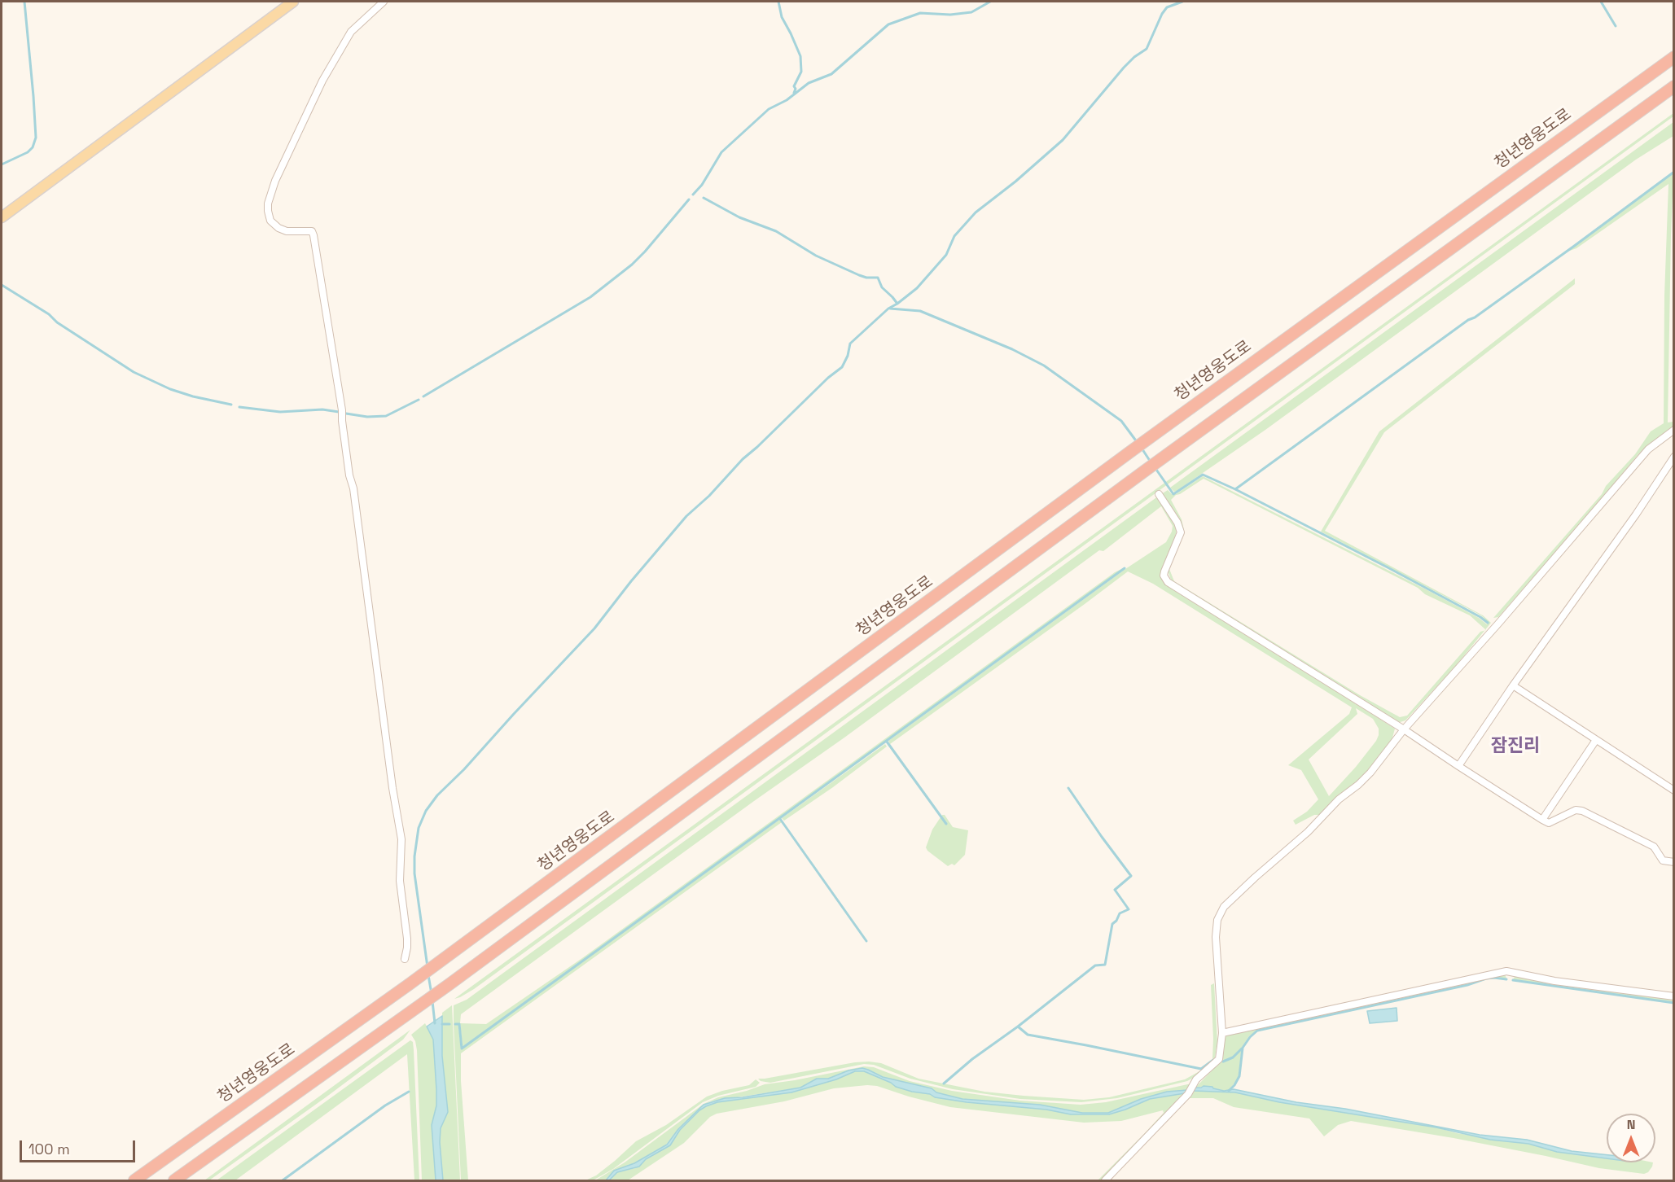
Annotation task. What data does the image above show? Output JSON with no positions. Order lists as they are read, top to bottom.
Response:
{
  "streets": {
    "highway": ["청년영웅도로"]
  },
  "districts": ["잠진리"],
  "scale_bar": "100 m",
  "north": "top"
}
